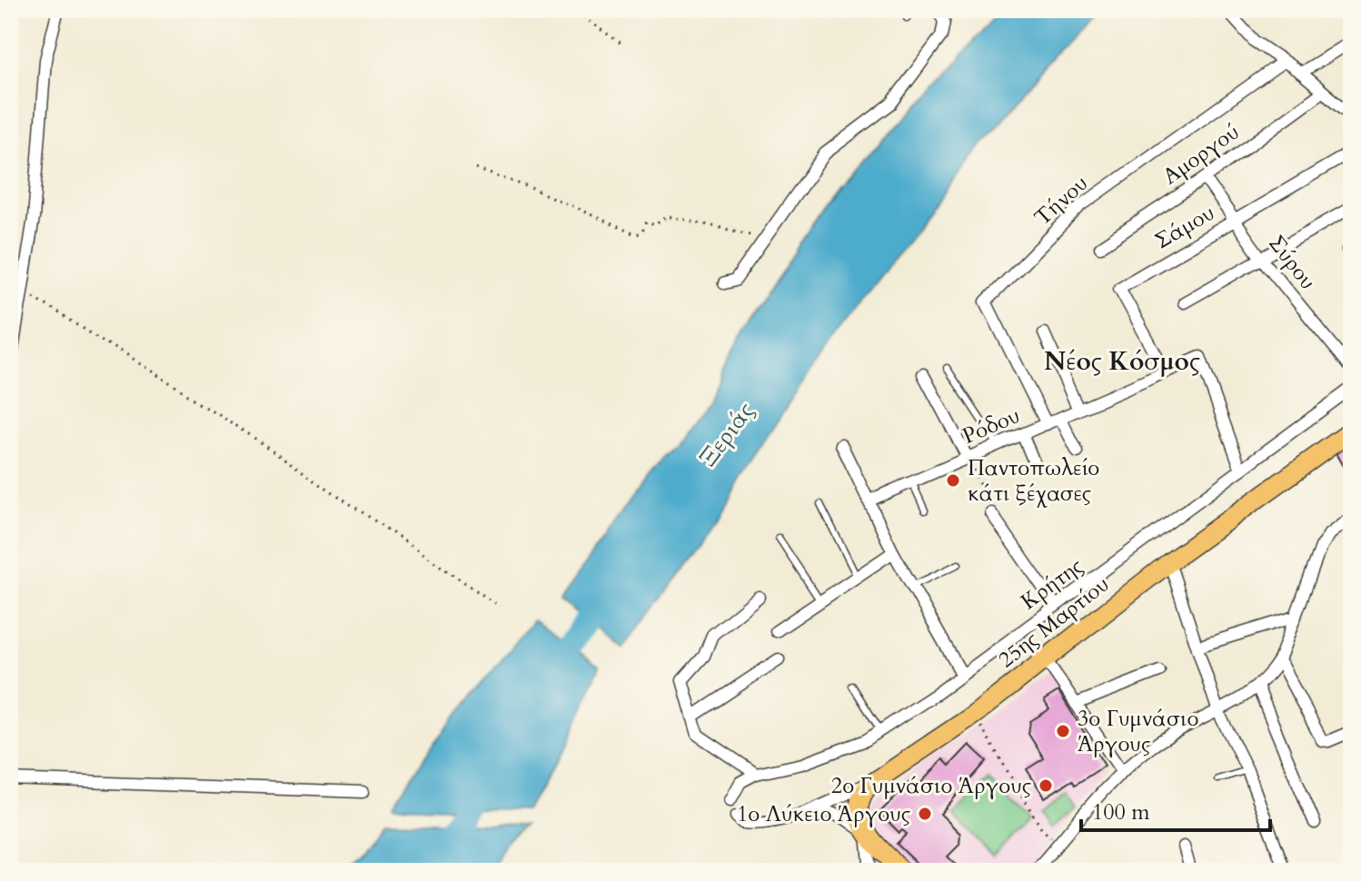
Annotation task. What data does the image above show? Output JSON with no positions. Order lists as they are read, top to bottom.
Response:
{
  "streets": {
    "main road": ["25ης Μαρτίου"],
    "street": [
      "Αμοργού",
      "Τήνου",
      "Σάμου",
      "Σύρου",
      "Ρόδου",
      "Κρήτης"
    ]
  },
  "crossings": [
    ["Αμοργού", "Σύρου"],
    ["Τήνου", "Ρόδου"],
    ["Σάμου", "Σύρου"],
    ["Σάμου", "Ρόδου"],
    ["Ρόδου", "Κρήτης"]
  ],
  "districts": ["Νέος Κόσμος"],
  "water": ["Ξεριάς"],
  "places": [
    "Παντοπωλείο κάτι ξέχασες",
    "3ο Γυμνάσιο Άργους",
    "2ο Γυμνάσιο Άργους",
    "1ο Λύκειο Άργους"
  ],
  "scale_bar": "100 m"
}
